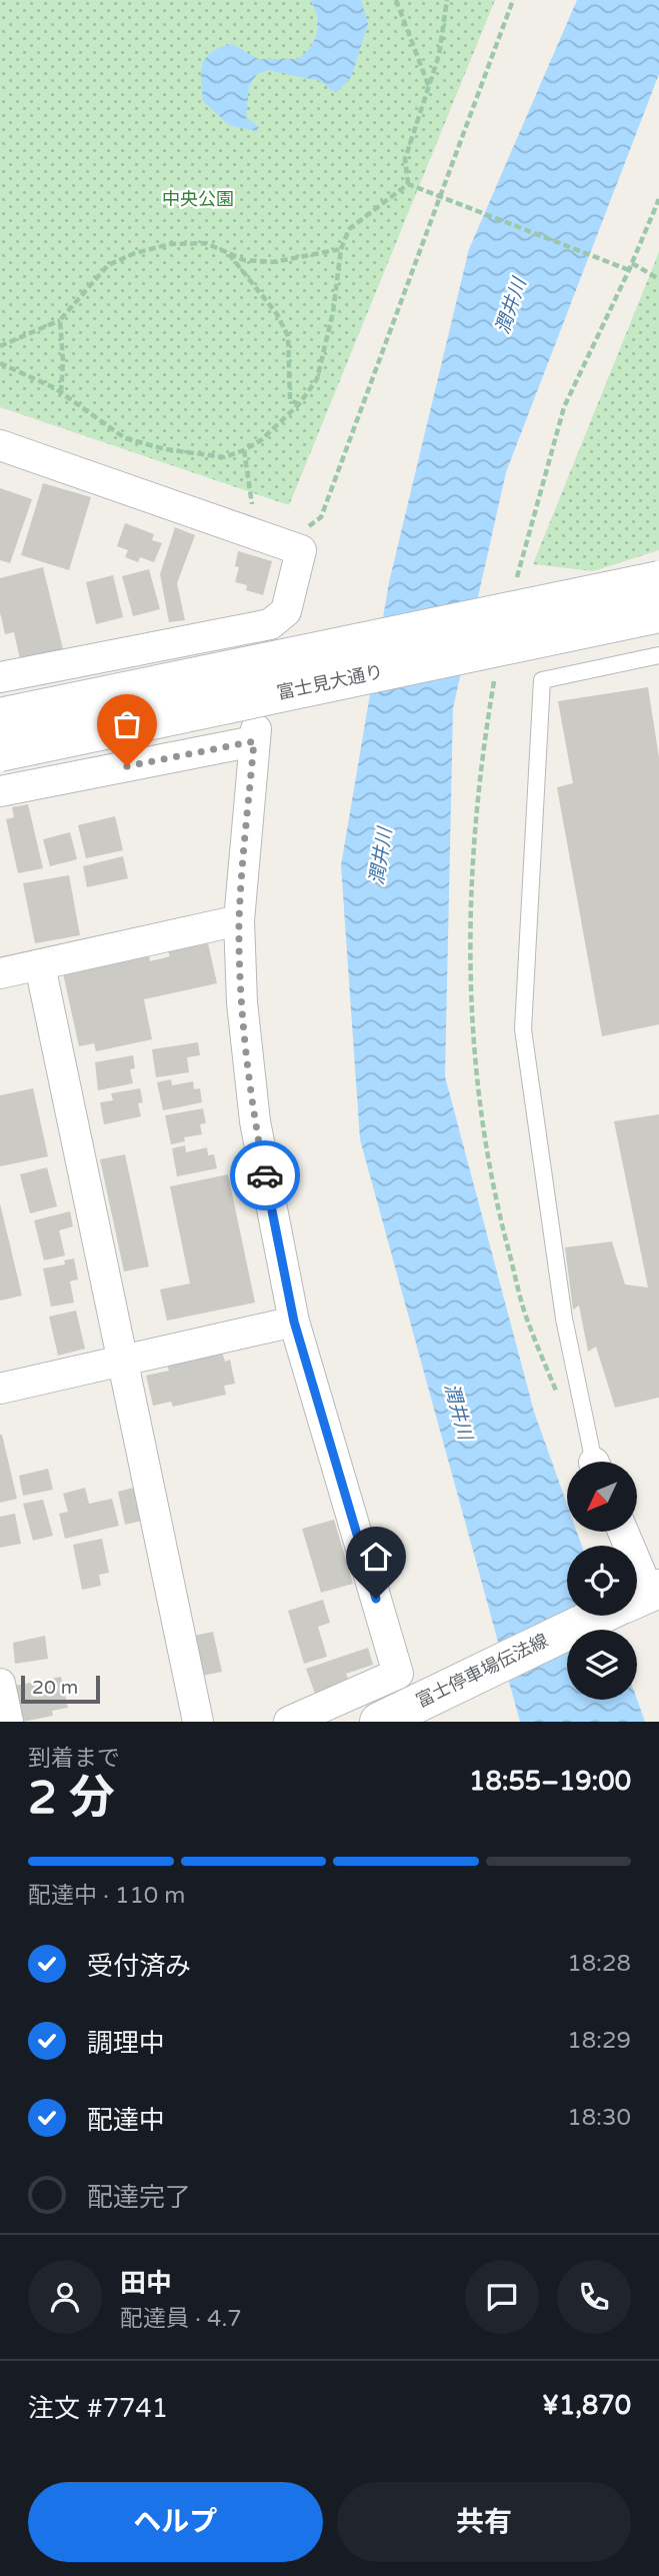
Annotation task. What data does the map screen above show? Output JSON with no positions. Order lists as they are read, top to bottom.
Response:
{
  "streets": {
    "street": ["富士見大通り", "富士停車場伝法線"]
  },
  "water": ["潤井川"],
  "parks": ["中央公園"],
  "scale_bar": "20 m",
  "north": "bottom left",
  "page": {
    "scale": "20 m",
    "heading": ["2 分", "到着まで", "18:55–19:00"],
    "panel": [
      "田中",
      "配達員 · 4.7",
      "注文 #7741",
      "¥1,870"
    ],
    "bar": "配達中 · 110 m",
    "list": [
      ["受付済み", "18:28"],
      ["調理中", "18:29"],
      ["配達中", "18:30"],
      "配達完了"
    ],
    "buttons": ["ヘルプ", "共有"]
  }
}
